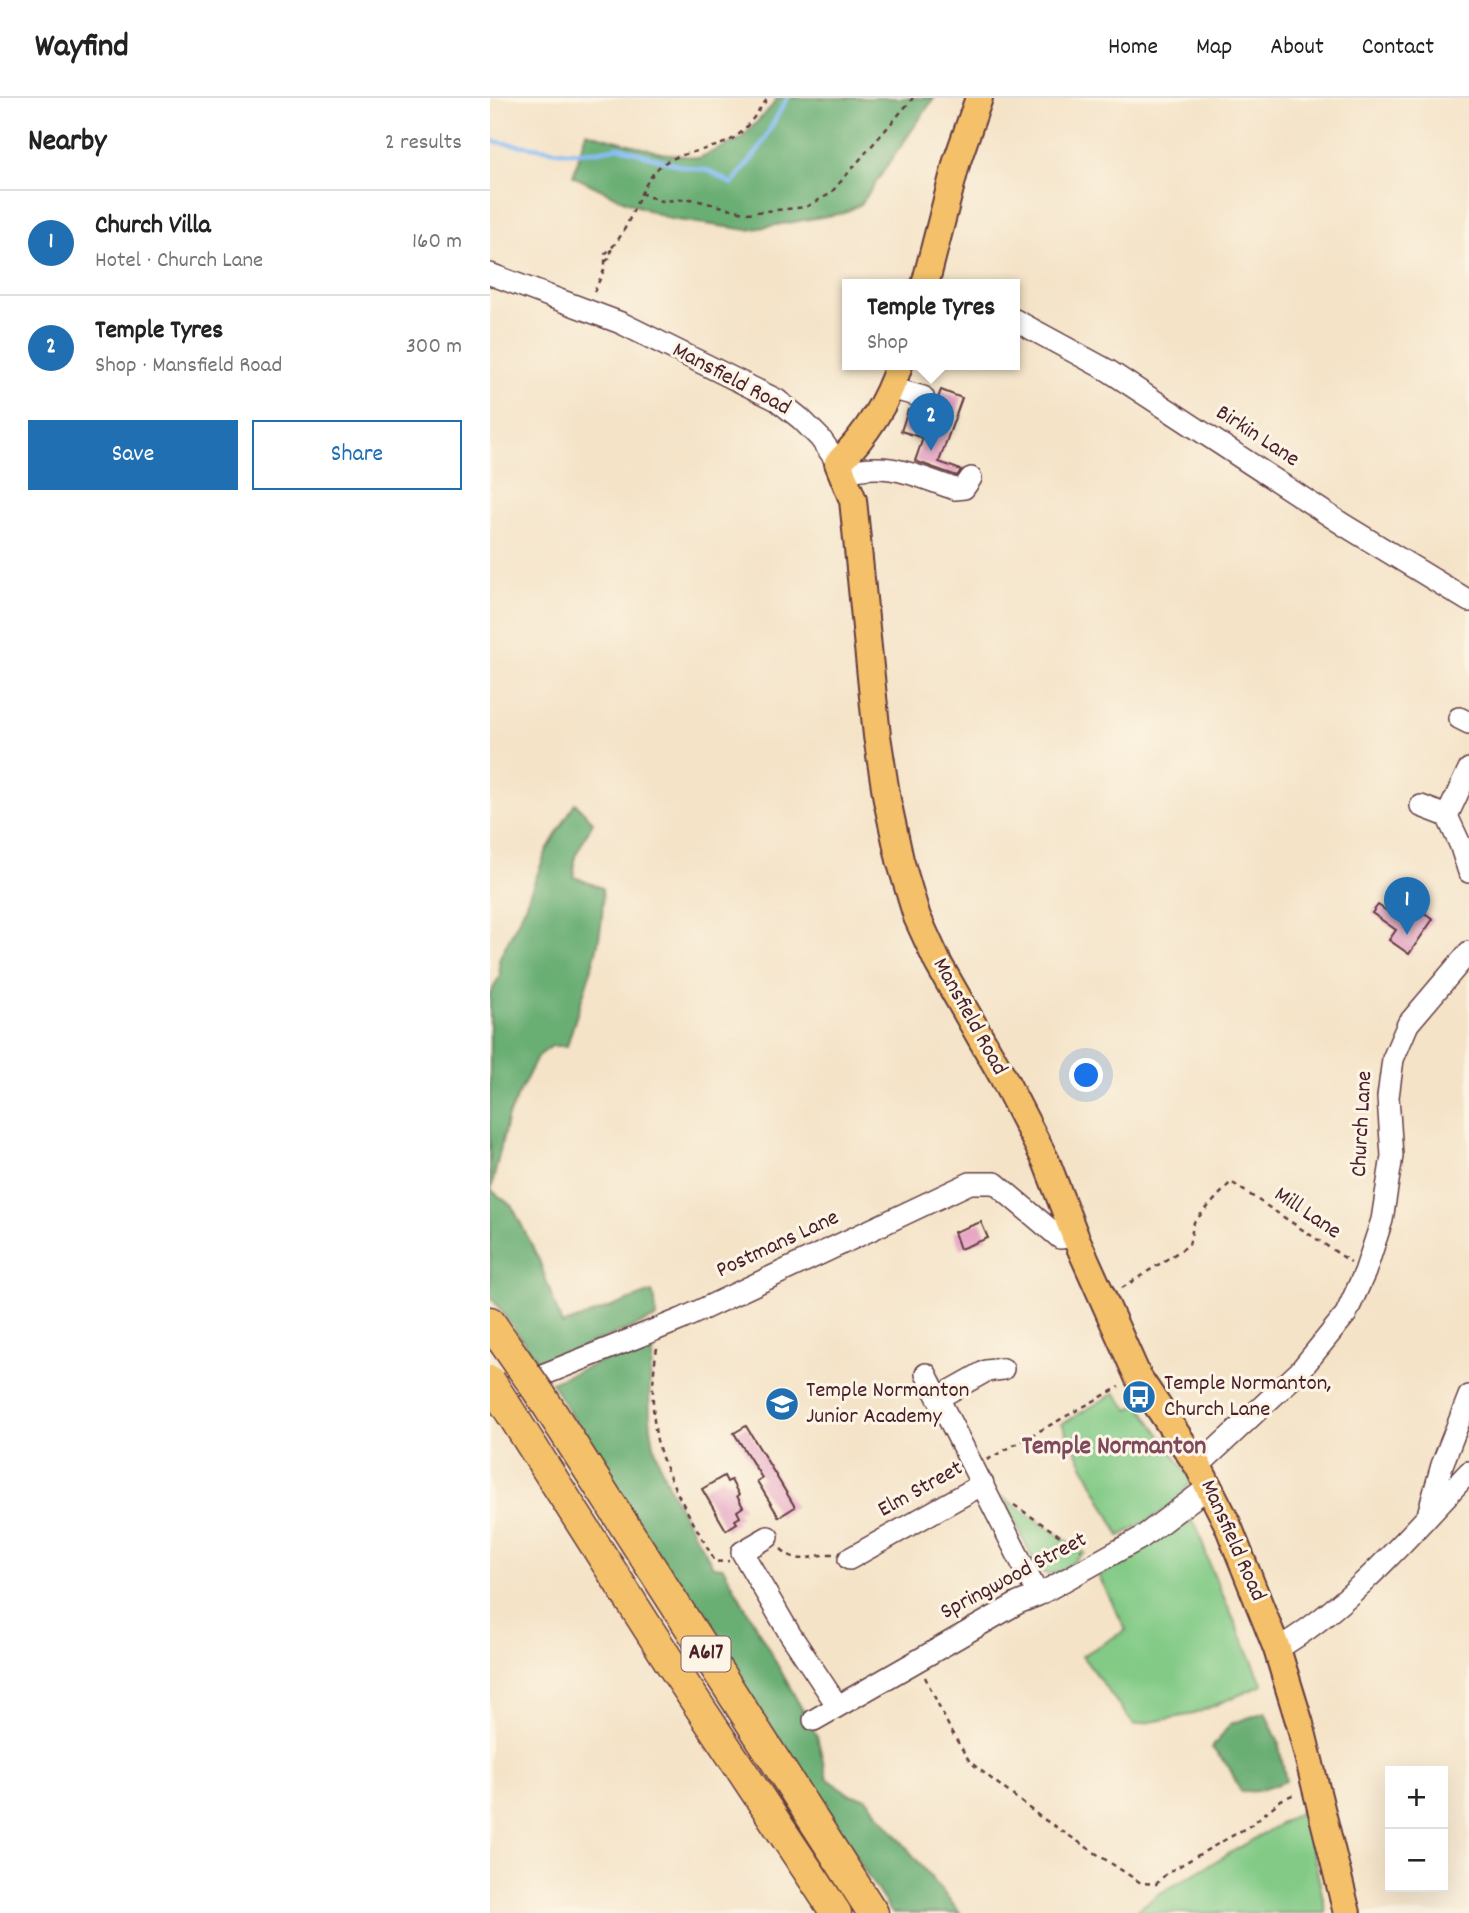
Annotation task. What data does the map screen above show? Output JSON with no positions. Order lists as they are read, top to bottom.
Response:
{
  "streets": {
    "highway": ["A617"],
    "main road": ["Mansfield Road"],
    "street": [
      "Birkin Lane",
      "Church Lane",
      "Postmans Lane",
      "Elm Street",
      "Springwood Street"
    ],
    "path": ["Mill Lane"]
  },
  "crossings": [
    ["Mansfield Road", "Church Lane"],
    ["Mansfield Road", "Mill Lane"],
    ["Mansfield Road", "Postmans Lane"],
    ["Mansfield Road", "Springwood Street"],
    ["Church Lane", "Mill Lane"],
    ["Church Lane", "Springwood Street"],
    ["Postmans Lane", "A617"],
    ["Elm Street", "Springwood Street"]
  ],
  "districts": ["Temple Normanton"],
  "places": {
    "bus stop": ["Temple Normanton, Church Lane"],
    "school or university": ["Temple Normanton Junior Academy"]
  },
  "page": {
    "header": "Wayfind",
    "nav": [
      "Home",
      "Map",
      "About",
      "Contact"
    ],
    "heading": ["Nearby", "2 results"],
    "list": [
      {
        "mark": "1",
        "name": "Church Villa",
        "note": "Hotel · Church Lane",
        "value": "160 m"
      },
      {
        "mark": "2",
        "name": "Temple Tyres",
        "note": "Shop · Mansfield Road",
        "value": "300 m"
      }
    ],
    "popup": ["Temple Tyres", "Shop"],
    "pins": ["2", "1"],
    "buttons": ["Save", "Share"],
    "map_buttons": ["+", "−"]
  }
}
